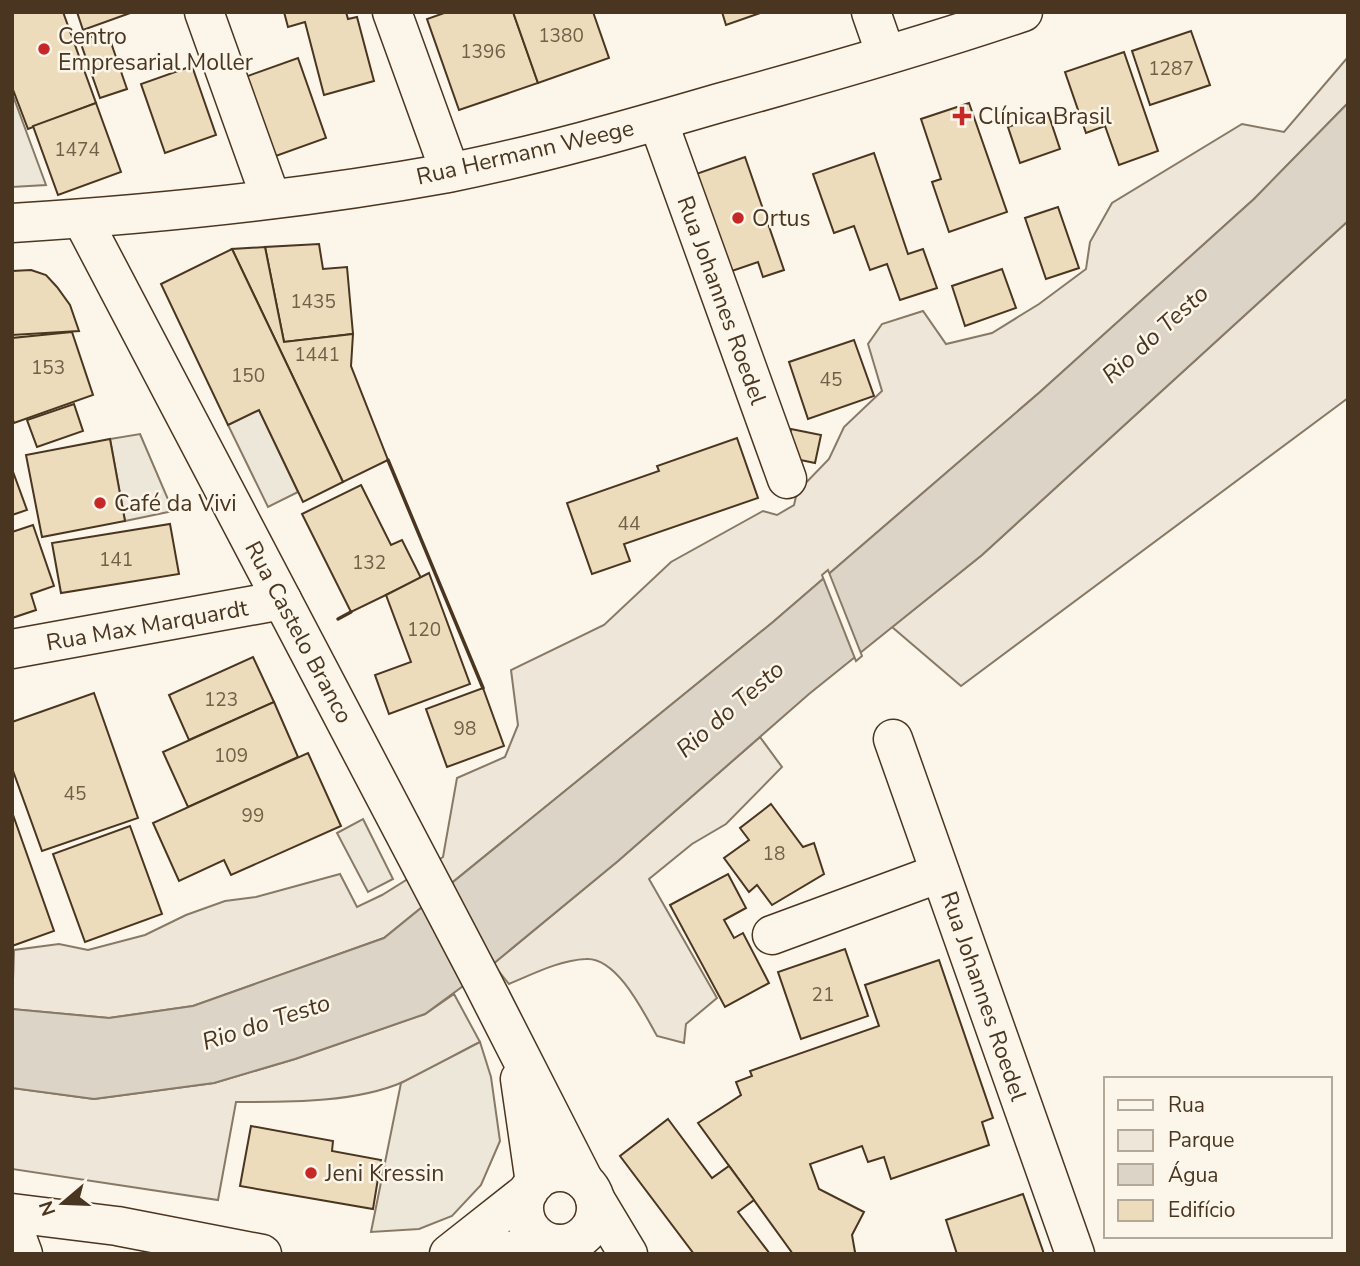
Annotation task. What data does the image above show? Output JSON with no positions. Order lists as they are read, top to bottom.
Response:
{
  "streets": {
    "main road": [
      "Rua Hermann Weege",
      "Rua Johannes Roedel",
      "Rua Max Marquardt",
      "Rua Castelo Branco"
    ]
  },
  "crossings": [
    ["Rua Hermann Weege", "Rua Johannes Roedel"],
    ["Rua Hermann Weege", "Rua Castelo Branco"],
    ["Rua Max Marquardt", "Rua Castelo Branco"]
  ],
  "water": ["Rio do Testo"],
  "places": {
    "other": [
      "Centro Empresarial Moller",
      "Ortus",
      "Café da Vivi",
      "Jeni Kressin"
    ],
    "health": ["Clínica Brasil"]
  },
  "house_numbers": [
    "1380",
    "1396",
    "1287",
    "1474",
    "1435",
    "1441",
    "153",
    "150",
    "45",
    "44",
    "141",
    "132",
    "120",
    "123",
    "98",
    "109",
    "45",
    "99",
    "18",
    "21"
  ],
  "legend": [
    "Rua",
    "Parque",
    "Água",
    "Edifício"
  ],
  "north": "left"
}
